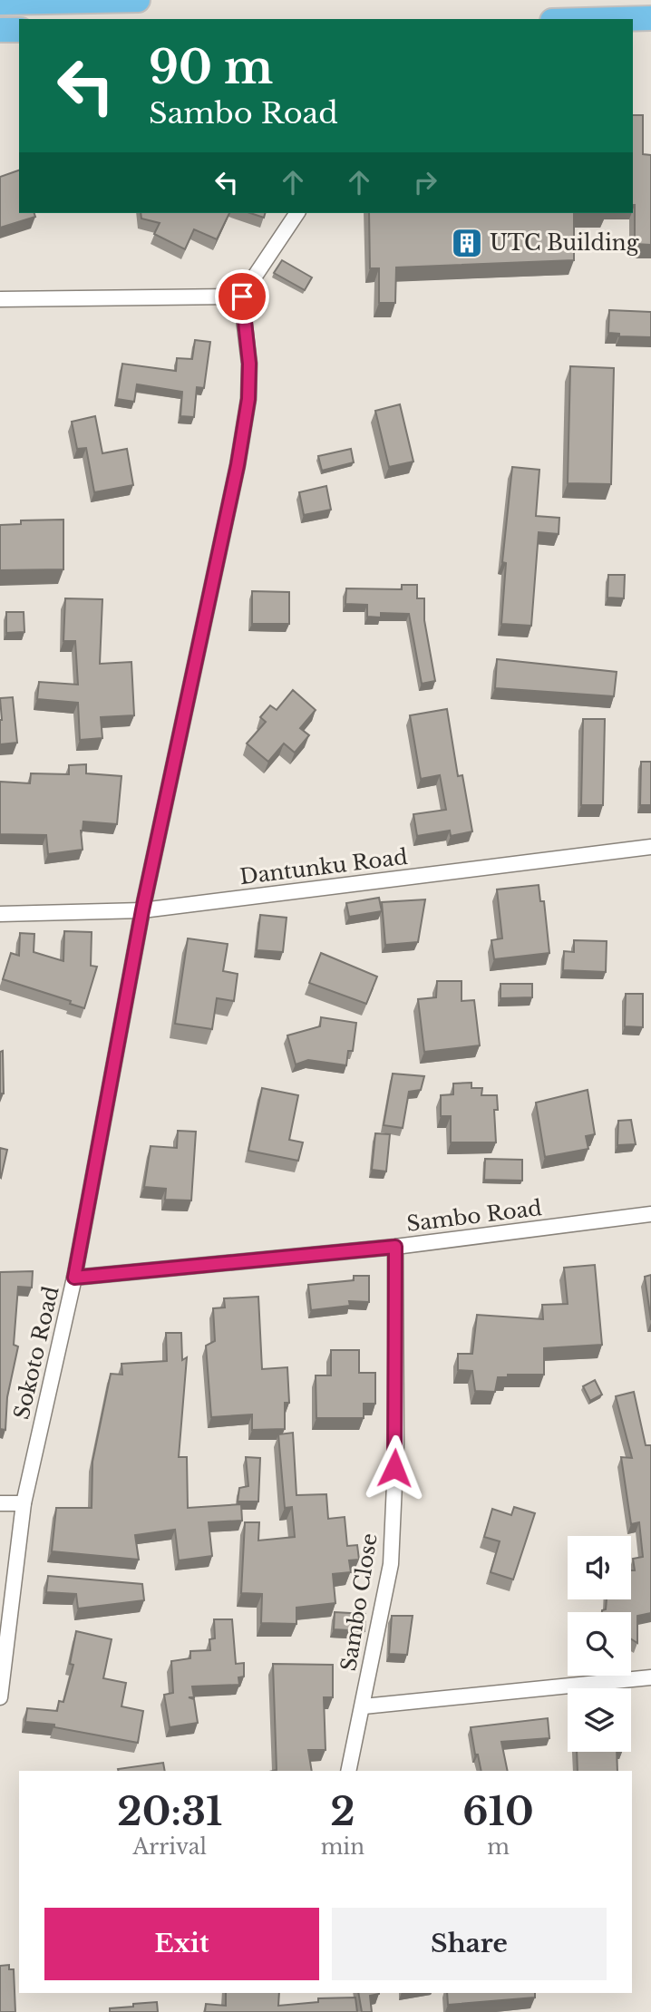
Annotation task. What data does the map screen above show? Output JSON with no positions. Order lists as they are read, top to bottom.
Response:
{
  "streets": {
    "street": [
      "Dantunku Road",
      "Sambo Road",
      "Sokoto Road",
      "Sambo Close"
    ]
  },
  "crossings": [
    ["Dantunku Road", "Sokoto Road"],
    ["Sambo Road", "Sokoto Road"],
    ["Sambo Road", "Sambo Close"]
  ],
  "places": {
    "building": ["UTC Building"]
  },
  "page": {
    "turn": ["90 m", "Sambo Road"],
    "eta": [
      "20:31",
      "Arrival",
      "2",
      "min",
      "610",
      "m"
    ],
    "buttons": ["Exit", "Share"]
  }
}
